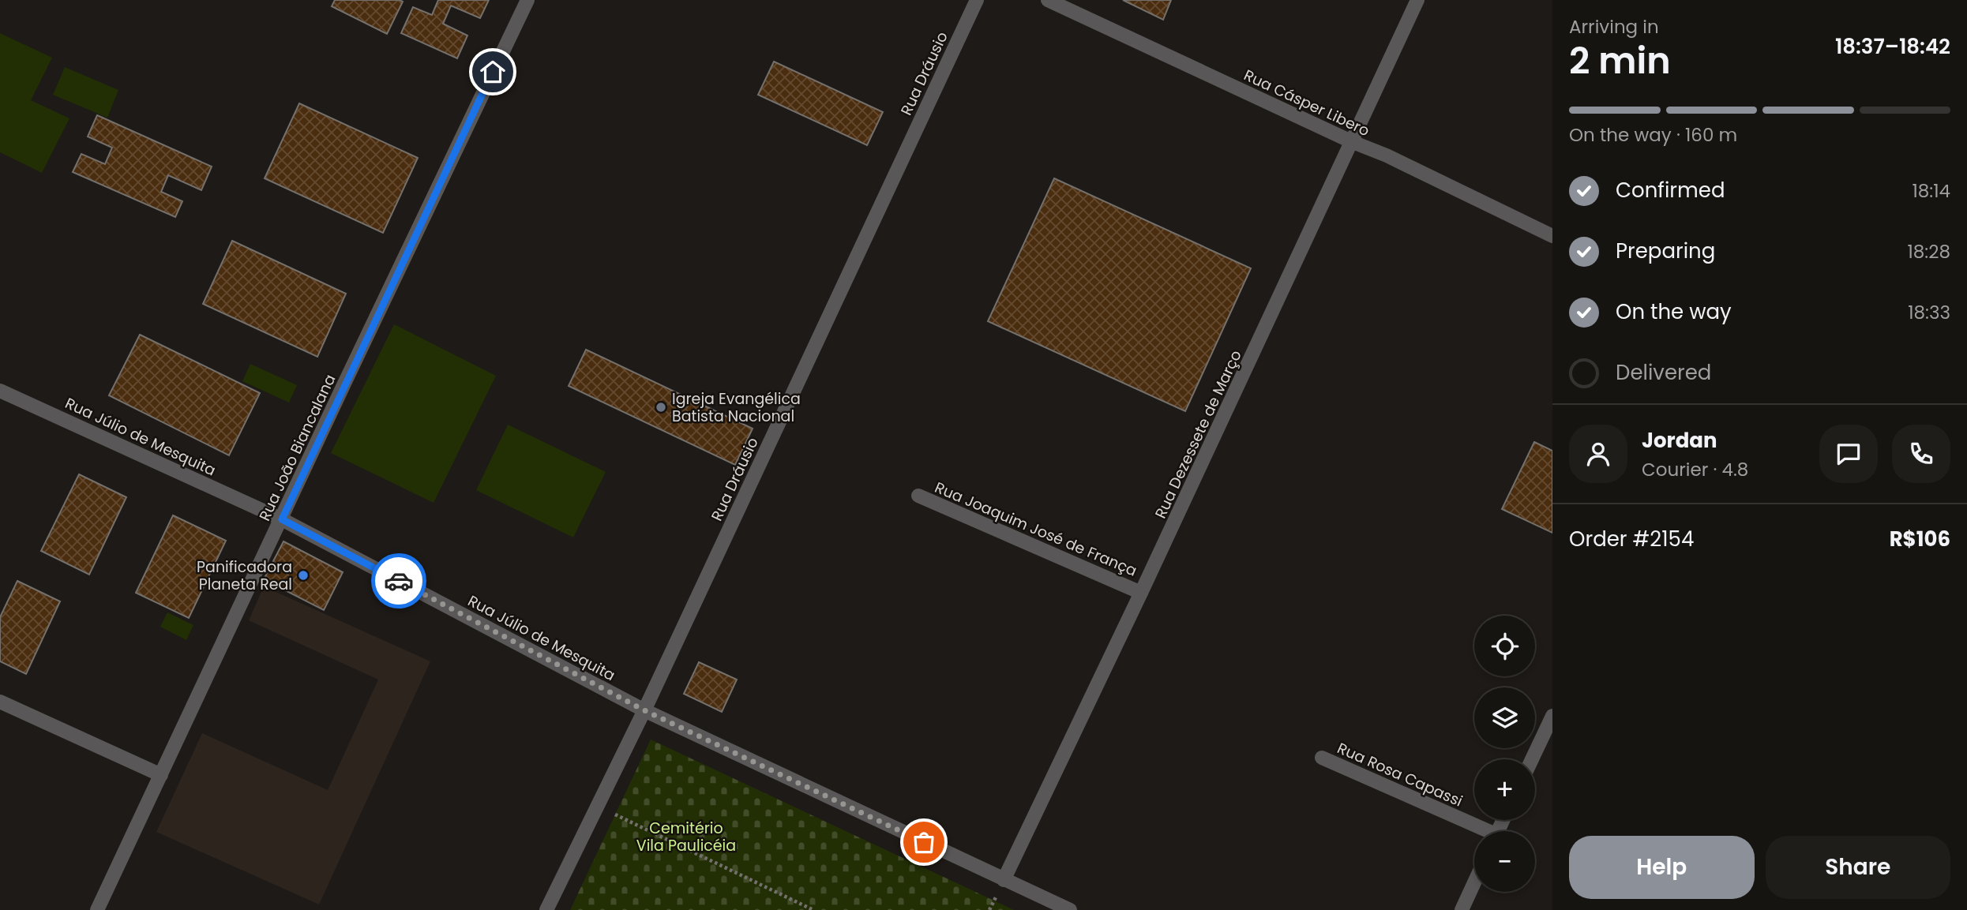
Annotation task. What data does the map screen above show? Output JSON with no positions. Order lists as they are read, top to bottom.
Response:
{
  "streets": {
    "street": [
      "Rua Dráusio",
      "Rua Cásper Libero",
      "Rua Dezessete de Março",
      "Rua Júlio de Mesquita",
      "Rua João Biancalana",
      "Rua Joaquim José de França",
      "Rua Rosa Capassi"
    ]
  },
  "crossings": [
    ["Rua Dráusio", "Rua Júlio de Mesquita"],
    ["Rua Cásper Libero", "Rua Dezessete de Março"],
    ["Rua Dezessete de Março", "Rua Júlio de Mesquita"],
    ["Rua Dezessete de Março", "Rua Joaquim José de França"],
    ["Rua Júlio de Mesquita", "Rua João Biancalana"]
  ],
  "parks": ["Cemitério Vila Paulicéia"],
  "places": ["Igreja Evangélica Batista Nacional", "Panificadora Planeta Real"],
  "page": {
    "heading": ["2 min", "Arriving in", "18:37–18:42"],
    "panel": [
      "Jordan",
      "Courier · 4.8",
      "Order #2154",
      "R$106"
    ],
    "bar": "On the way · 160 m",
    "list": [
      ["Confirmed", "18:14"],
      ["Preparing", "18:28"],
      ["On the way", "18:33"],
      "Delivered"
    ],
    "map_buttons": ["+", "−"],
    "buttons": ["Help", "Share"]
  }
}
